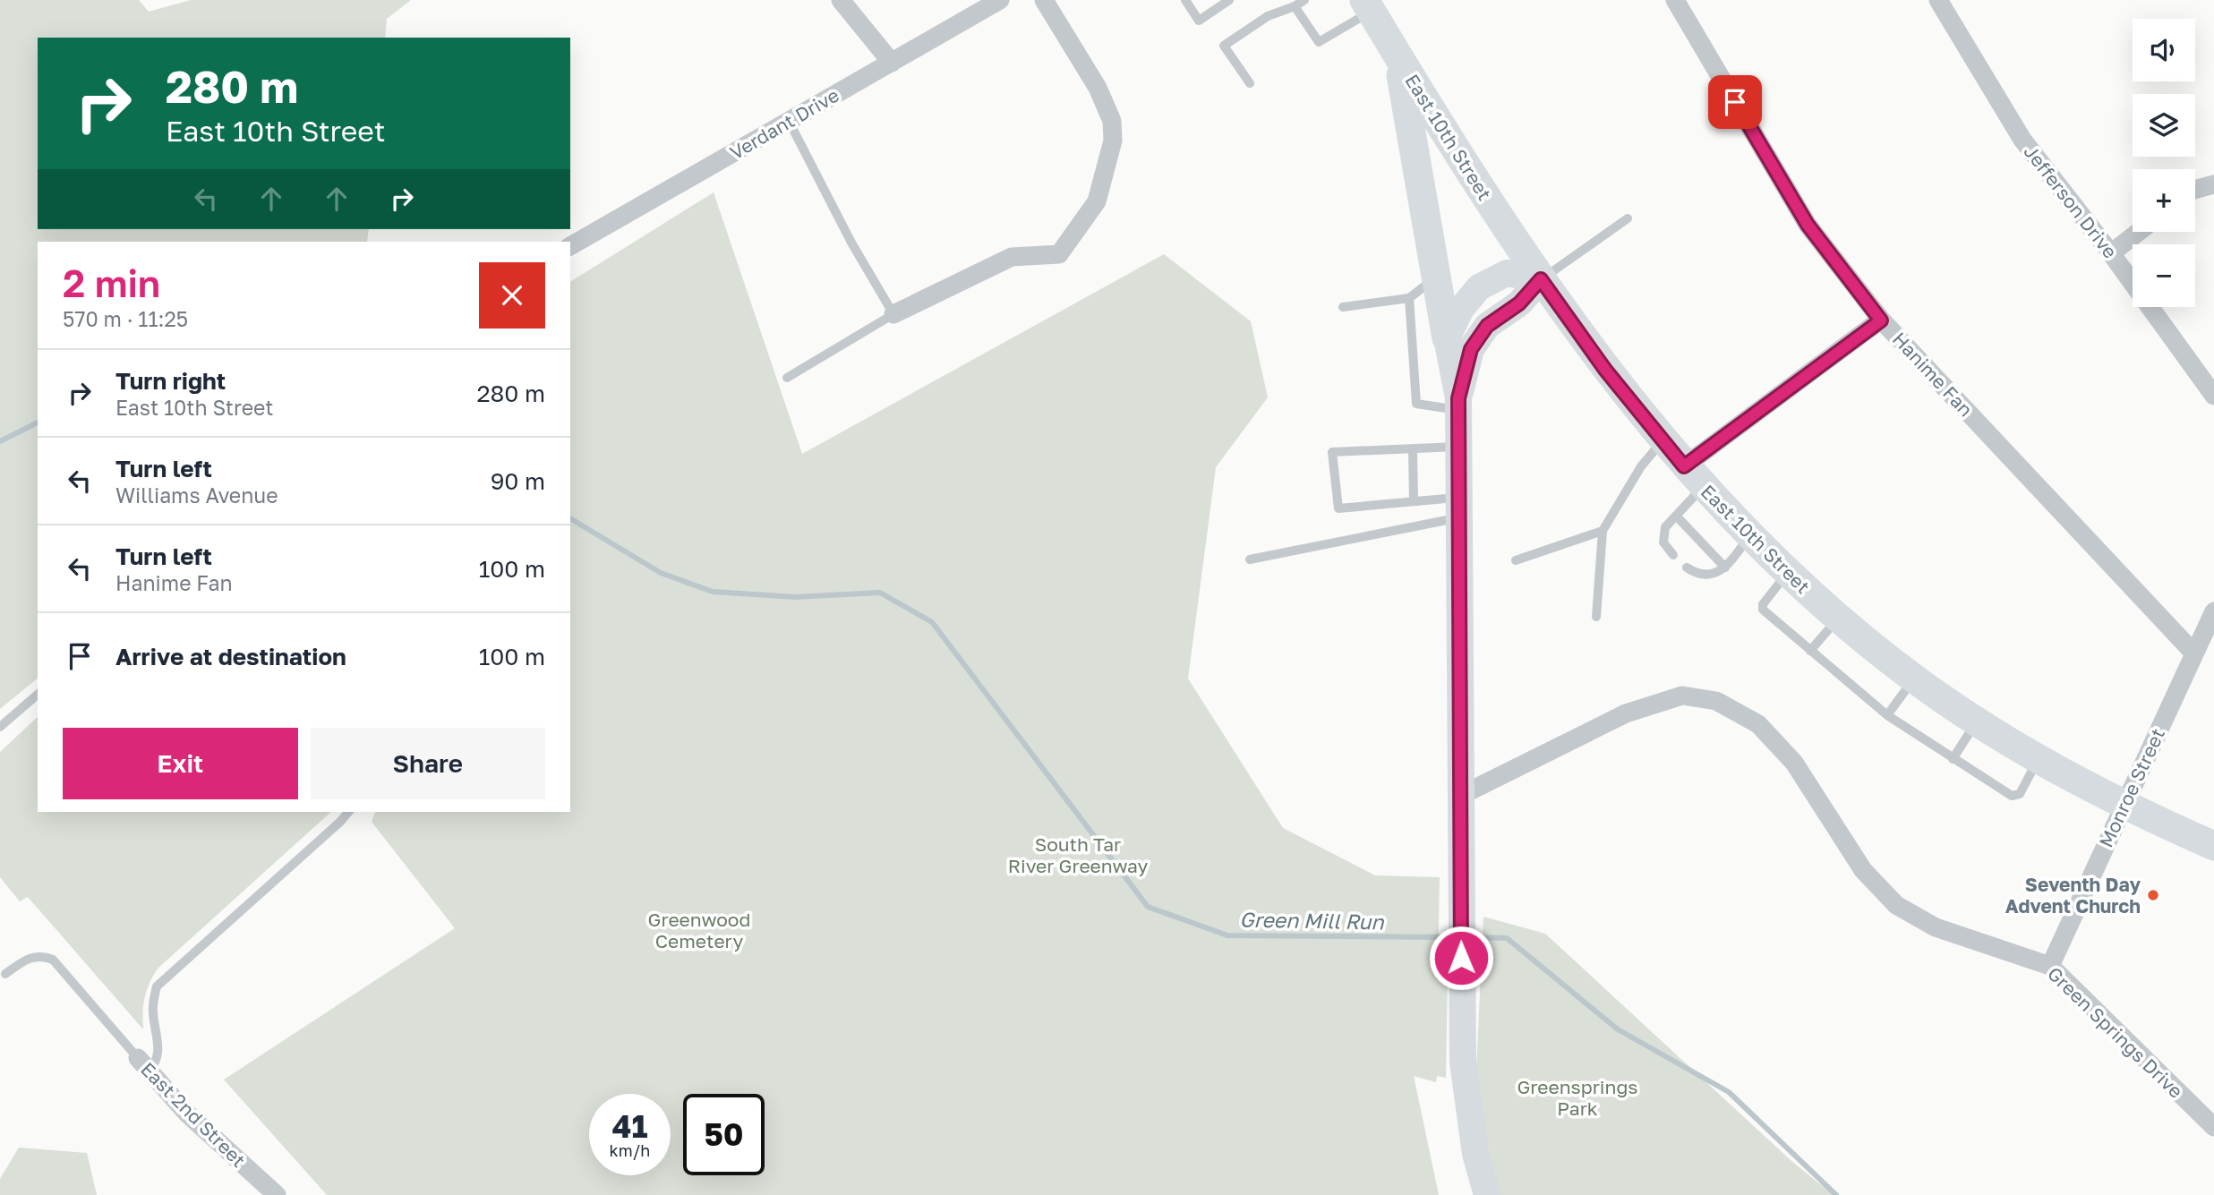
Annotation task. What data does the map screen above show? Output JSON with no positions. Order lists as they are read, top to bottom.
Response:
{
  "streets": {
    "main road": ["East 10th Street"],
    "street": [
      "Verdant Drive",
      "Jefferson Drive",
      "Hanime Fan",
      "Monroe Street",
      "Green Springs Drive",
      "East 2nd Street"
    ]
  },
  "crossings": [
    ["East 10th Street", "Monroe Street"],
    ["Hanime Fan", "Monroe Street"],
    ["Monroe Street", "Green Springs Drive"]
  ],
  "water": ["Green Mill Run"],
  "parks": ["South Tar River Greenway", "Greenwood Cemetery", "Greensprings Park"],
  "places": ["Seventh Day Advent Church"],
  "page": {
    "map_buttons": ["+", "−"],
    "turn": ["280 m", "East 10th Street"],
    "heading": ["2 min", "570 m · 11:25"],
    "list": [
      {
        "name": "Turn right",
        "note": "East 10th Street",
        "value": "280 m"
      },
      {
        "name": "Turn left",
        "note": "Williams Avenue",
        "value": "90 m"
      },
      {
        "name": "Turn left",
        "note": "Hanime Fan",
        "value": "100 m"
      },
      {
        "name": "Arrive at destination",
        "value": "100 m"
      }
    ],
    "buttons": ["Exit", "Share"],
    "speed": "41 km/h",
    "limit": "50"
  }
}
